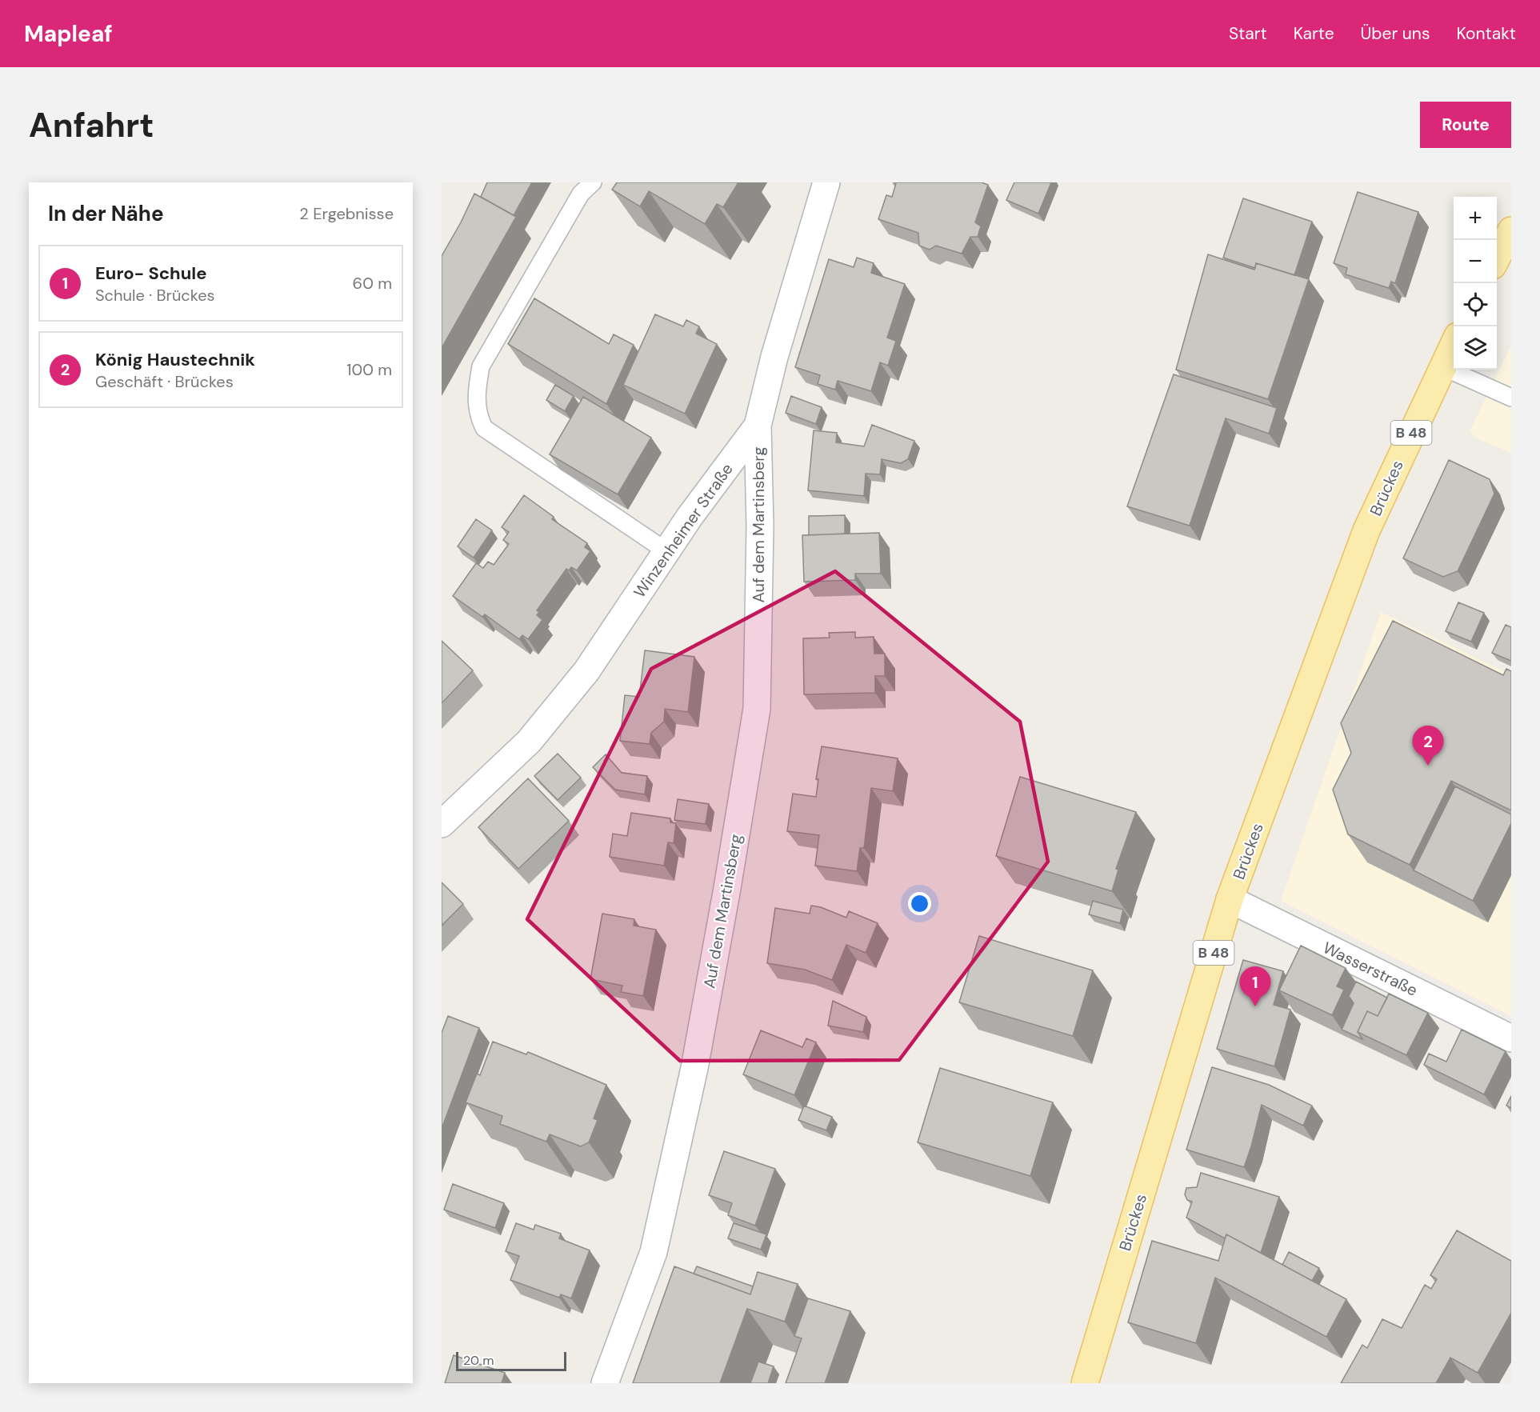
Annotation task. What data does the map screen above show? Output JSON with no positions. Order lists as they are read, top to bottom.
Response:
{
  "streets": {
    "main road": ["B 48", "Brückes"],
    "street": ["Auf dem Martinsberg", "Winzenheimer Straße", "Wasserstraße"]
  },
  "crossings": [
    ["Brückes", "Wasserstraße"],
    ["Auf dem Martinsberg", "Winzenheimer Straße"]
  ],
  "scale_bar": "20 m",
  "page": {
    "header": "Mapleaf",
    "nav": [
      "Start",
      "Karte",
      "Über uns",
      "Kontakt"
    ],
    "buttons": "Route",
    "title": "Anfahrt",
    "heading": ["In der Nähe", "2 Ergebnisse"],
    "map_buttons": ["+", "−"],
    "list": [
      {
        "mark": "1",
        "name": "Euro- Schule",
        "note": "Schule · Brückes",
        "value": "60 m"
      },
      {
        "mark": "2",
        "name": "König Haustechnik",
        "note": "Geschäft · Brückes",
        "value": "100 m"
      }
    ],
    "pins": ["2", "1"],
    "scale": "20 m"
  }
}
